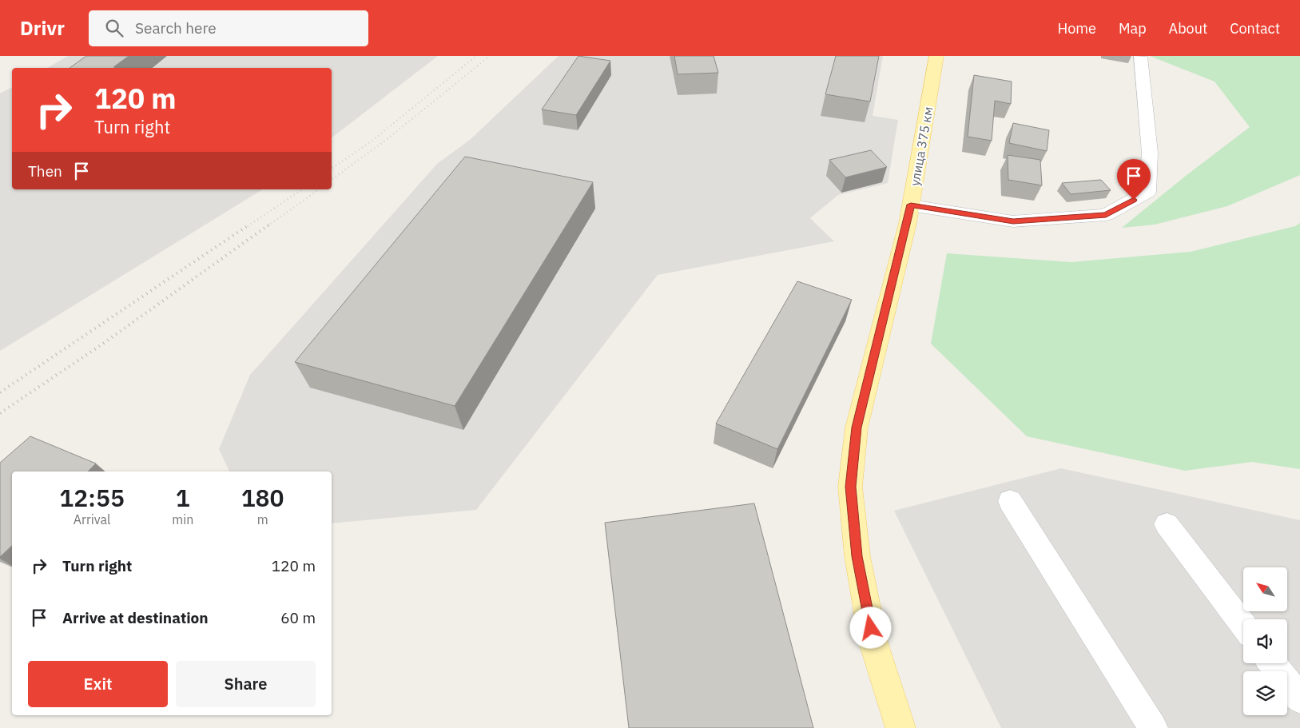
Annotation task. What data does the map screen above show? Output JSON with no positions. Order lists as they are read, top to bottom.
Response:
{
  "streets": {
    "main road": ["улица 375 км"]
  },
  "north": "top left",
  "page": {
    "header": "Drivr",
    "search": "Search here",
    "nav": [
      "Home",
      "Map",
      "About",
      "Contact"
    ],
    "turn": ["120 m", "Turn right"],
    "then": "Then",
    "eta": [
      "12:55",
      "Arrival",
      "1",
      "min",
      "180",
      "m"
    ],
    "list": [
      {
        "name": "Turn right",
        "value": "120 m"
      },
      {
        "name": "Arrive at destination",
        "value": "60 m"
      }
    ],
    "buttons": ["Exit", "Share"]
  }
}
